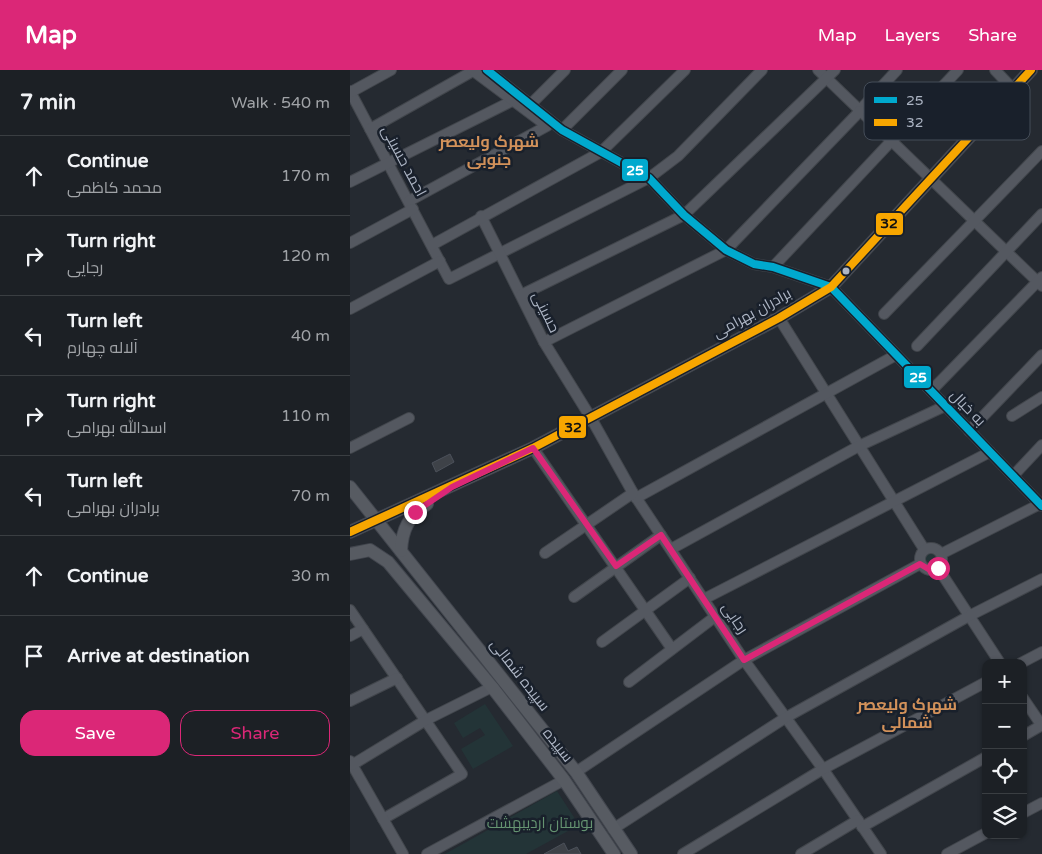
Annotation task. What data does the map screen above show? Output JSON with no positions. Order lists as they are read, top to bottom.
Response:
{
  "streets": {
    "main road": ["برادران بهرامی", "سپیده شمالی", "سپیده"],
    "street": [
      "احمد حسینی",
      "حسینی",
      "به خیال",
      "رجایی"
    ]
  },
  "crossings": [
    ["احمد حسینی", "حسینی"],
    ["حسینی", "برادران بهرامی"],
    ["حسینی", "رجایی"],
    ["برادران بهرامی", "به خیال"],
    ["برادران بهرامی", "رجایی"]
  ],
  "districts": ["شهرک ولیعصر جنوبی", "شهرک ولیعصر شمالی"],
  "parks": ["بوستان اردیبهشت"],
  "lines": ["transit line 25", "transit line 32"],
  "legend": ["25", "32"],
  "page": {
    "header": "Map",
    "nav": ["Map", "Layers", "Share"],
    "heading": ["7 min", "Walk · 540 m"],
    "list": [
      ["Continue", "محمد کاظمی", "170 m"],
      ["Turn right", "رجایی", "120 m"],
      ["Turn left", "آلاله چهارم", "40 m"],
      ["Turn right", "اسدالله بهرامی", "110 m"],
      ["Turn left", "برادران بهرامی", "70 m"],
      ["Continue", "30 m"],
      "Arrive at destination"
    ],
    "map_buttons": ["+", "−"],
    "buttons": ["Save", "Share"]
  }
}
